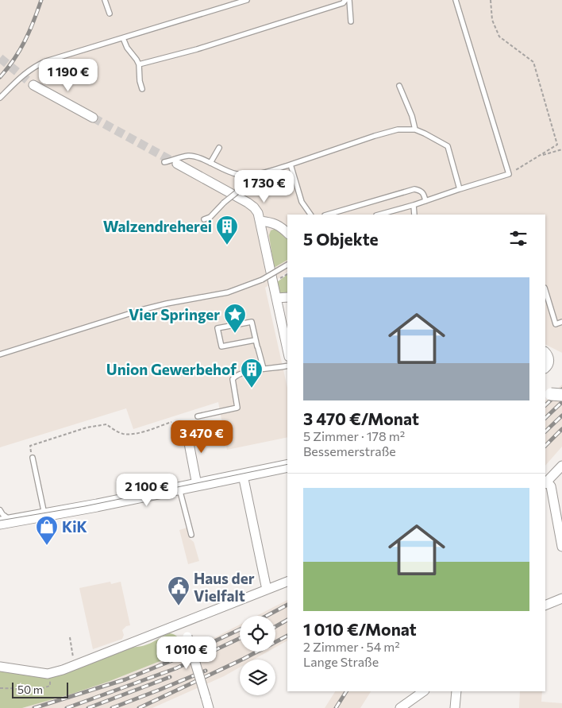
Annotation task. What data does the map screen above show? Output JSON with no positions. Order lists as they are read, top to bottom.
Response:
{
  "places": {
    "building": ["Walzendreherei", "Union Gewerbehof"],
    "place": ["Vier Springer"],
    "shop": ["KiK"],
    "public building": ["Haus der Vielfalt"]
  },
  "scale_bar": "50 m",
  "page": {
    "price": [
      "1 190 €",
      "1 730 €",
      "3 470 €",
      "2 100 €",
      "1 010 €"
    ],
    "heading": "5 Objekte",
    "list": [
      {
        "name": "3 470 €/Monat",
        "note": "5 Zimmer · 178 m² · Bessemerstraße"
      },
      {
        "name": "1 010 €/Monat",
        "note": "2 Zimmer · 54 m² · Lange Straße"
      }
    ],
    "scale": "50 m"
  }
}
